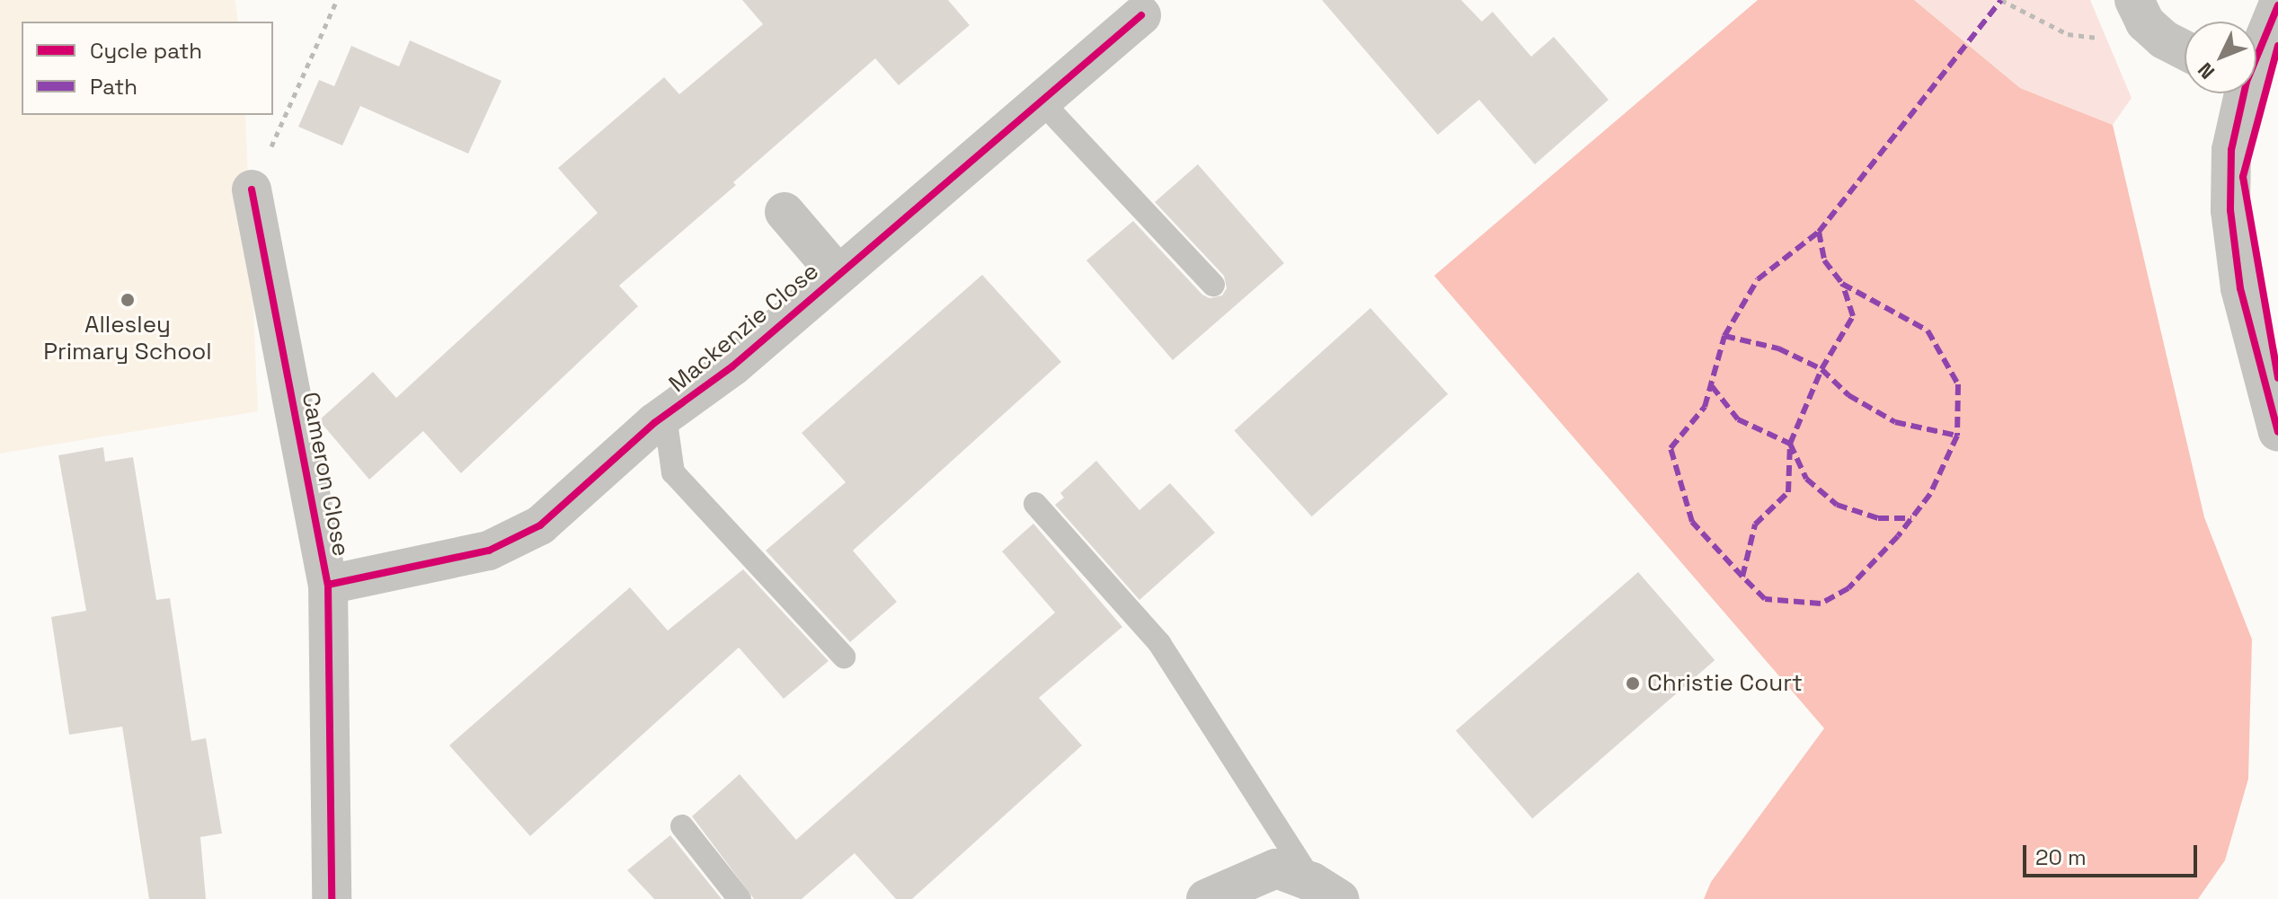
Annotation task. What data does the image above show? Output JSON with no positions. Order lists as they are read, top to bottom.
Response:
{
  "streets": {
    "street": ["Mackenzie Close", "Cameron Close"]
  },
  "crossings": [
    ["Mackenzie Close", "Cameron Close"]
  ],
  "places": ["Allesley Primary School", "Christie Court"],
  "legend": ["Cycle path", "Path"],
  "scale_bar": "20 m",
  "north": "bottom left"
}
